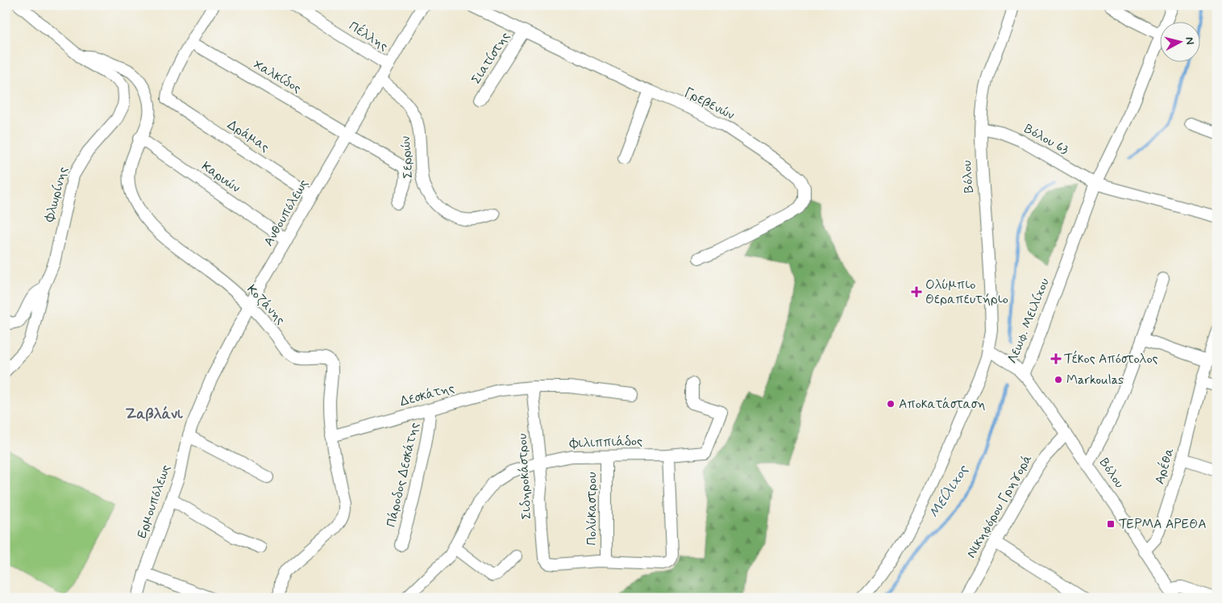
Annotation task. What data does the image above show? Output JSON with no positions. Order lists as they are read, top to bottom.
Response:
{
  "streets": {
    "street": [
      "Πέλλης",
      "Σιατίστης",
      "Χαλκίδος",
      "Γρεβενών",
      "Δράμας",
      "Βόλου 63",
      "Σερρών",
      "Βόλου",
      "Καρυών",
      "Φλωρίνης",
      "Ανθουπόλεως",
      "Κοζάνης",
      "Λεωφ. Μειλίχου",
      "Δεσκάτης",
      "Φιλιππιάδος",
      "Αρέθα",
      "Πάροδος Δεσκάτης",
      "Σιδηροκάστρου",
      "Ερμουπόλεως",
      "Νικηφόρου Γρηγορά",
      "Πολύκαστρου"
    ]
  },
  "crossings": [
    ["Πέλλης", "Ανθουπόλεως"],
    ["Σιατίστης", "Γρεβενών"],
    ["Χαλκίδος", "Δράμας"],
    ["Χαλκίδος", "Ανθουπόλεως"],
    ["Δράμας", "Ανθουπόλεως"],
    ["Βόλου 63", "Βόλου"],
    ["Βόλου 63", "Λεωφ. Μειλίχου"],
    ["Σερρών", "Ανθουπόλεως"],
    ["Βόλου", "Λεωφ. Μειλίχου"],
    ["Βόλου", "Αρέθα"],
    ["Βόλου", "Νικηφόρου Γρηγορά"],
    ["Καρυών", "Ανθουπόλεως"],
    ["Καρυών", "Κοζάνης"],
    ["Φλωρίνης", "Κοζάνης"],
    ["Ανθουπόλεως", "Κοζάνης"],
    ["Ανθουπόλεως", "Ερμουπόλεως"],
    ["Κοζάνης", "Δεσκάτης"],
    ["Κοζάνης", "Ερμουπόλεως"],
    ["Δεσκάτης", "Πάροδος Δεσκάτης"],
    ["Δεσκάτης", "Σιδηροκάστρου"],
    ["Φιλιππιάδος", "Σιδηροκάστρου"],
    ["Φιλιππιάδος", "Πολύκαστρου"],
    ["Σιδηροκάστρου", "Πολύκαστρου"]
  ],
  "districts": ["Ζαβλάνι"],
  "water": ["Μείλιχος"],
  "places": {
    "health": ["Ολύμπιο Θεραπευτήριο", "Τέκος Απόστολος"],
    "other": ["Markoulas", "Αποκατάσταση"],
    "transit": ["ΤΕΡΜΑ ΑΡΕΘΑ"]
  },
  "north": "right"
}
